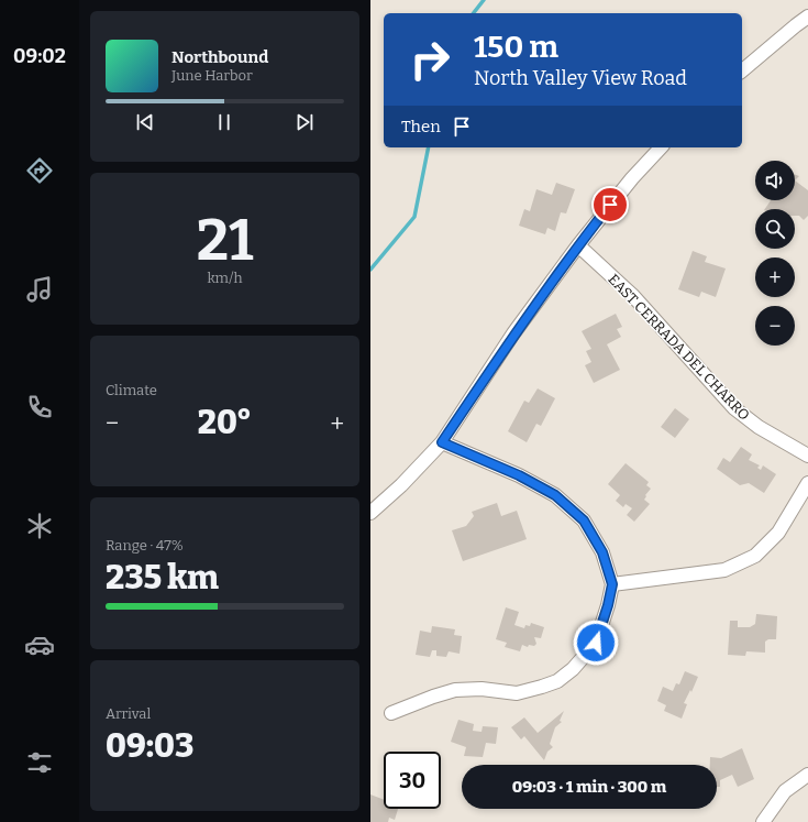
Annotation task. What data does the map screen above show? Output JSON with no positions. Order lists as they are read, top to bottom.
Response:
{
  "streets": {
    "street": ["EAST CERRADA DEL CHARRO"]
  },
  "page": {
    "tabs": "09:02",
    "turn": ["150 m", "North Valley View Road"],
    "song": ["Northbound", "June Harbor"],
    "then": "Then",
    "map_buttons": ["+", "−"],
    "tile": [
      ["21", "km/h"],
      "Climate",
      ["Range · 47%", "235 km"],
      ["Arrival", "09:03"]
    ],
    "heat": ["−", "20°", "+"],
    "limit": "30",
    "trip": "09:03 · 1 min · 300 m"
  }
}
